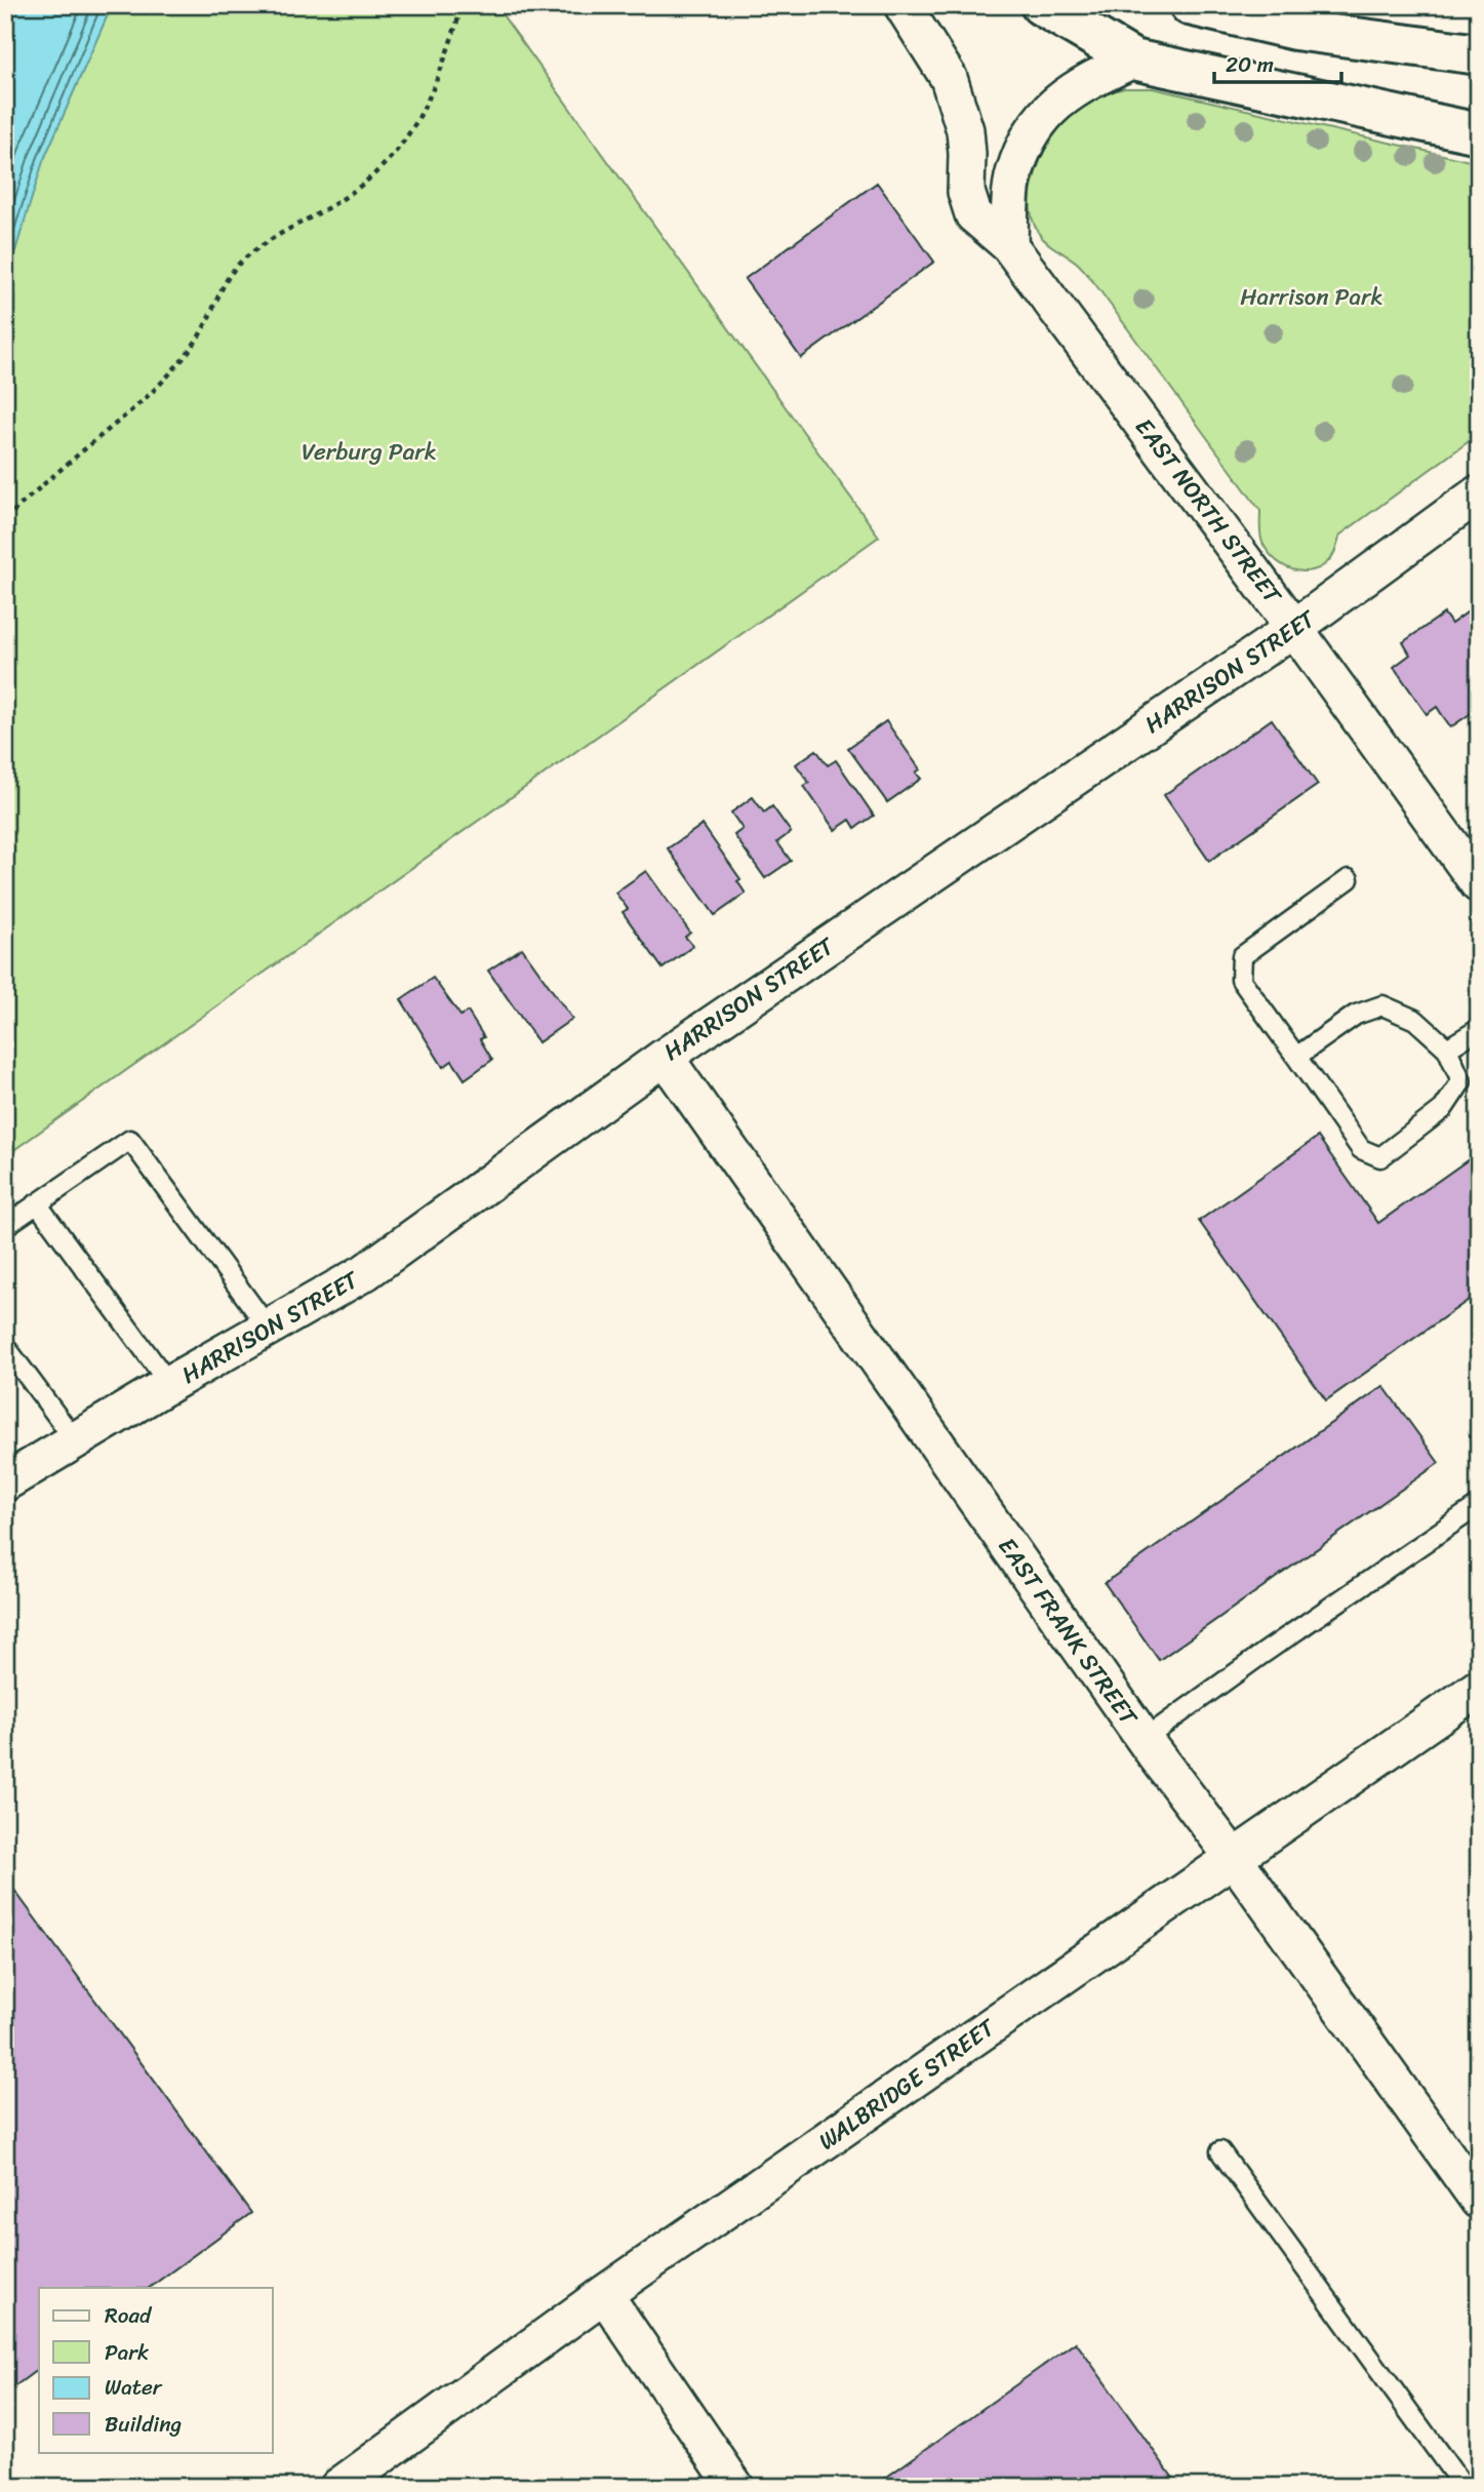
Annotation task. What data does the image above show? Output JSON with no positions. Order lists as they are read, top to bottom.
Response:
{
  "streets": {
    "street": [
      "EAST NORTH STREET",
      "HARRISON STREET",
      "EAST FRANK STREET",
      "WALBRIDGE STREET"
    ]
  },
  "crossings": [
    ["EAST NORTH STREET", "HARRISON STREET"],
    ["HARRISON STREET", "EAST FRANK STREET"],
    ["EAST FRANK STREET", "WALBRIDGE STREET"]
  ],
  "parks": ["Harrison Park", "Verburg Park"],
  "legend": [
    "Road",
    "Park",
    "Water",
    "Building"
  ],
  "scale_bar": "20 m"
}
